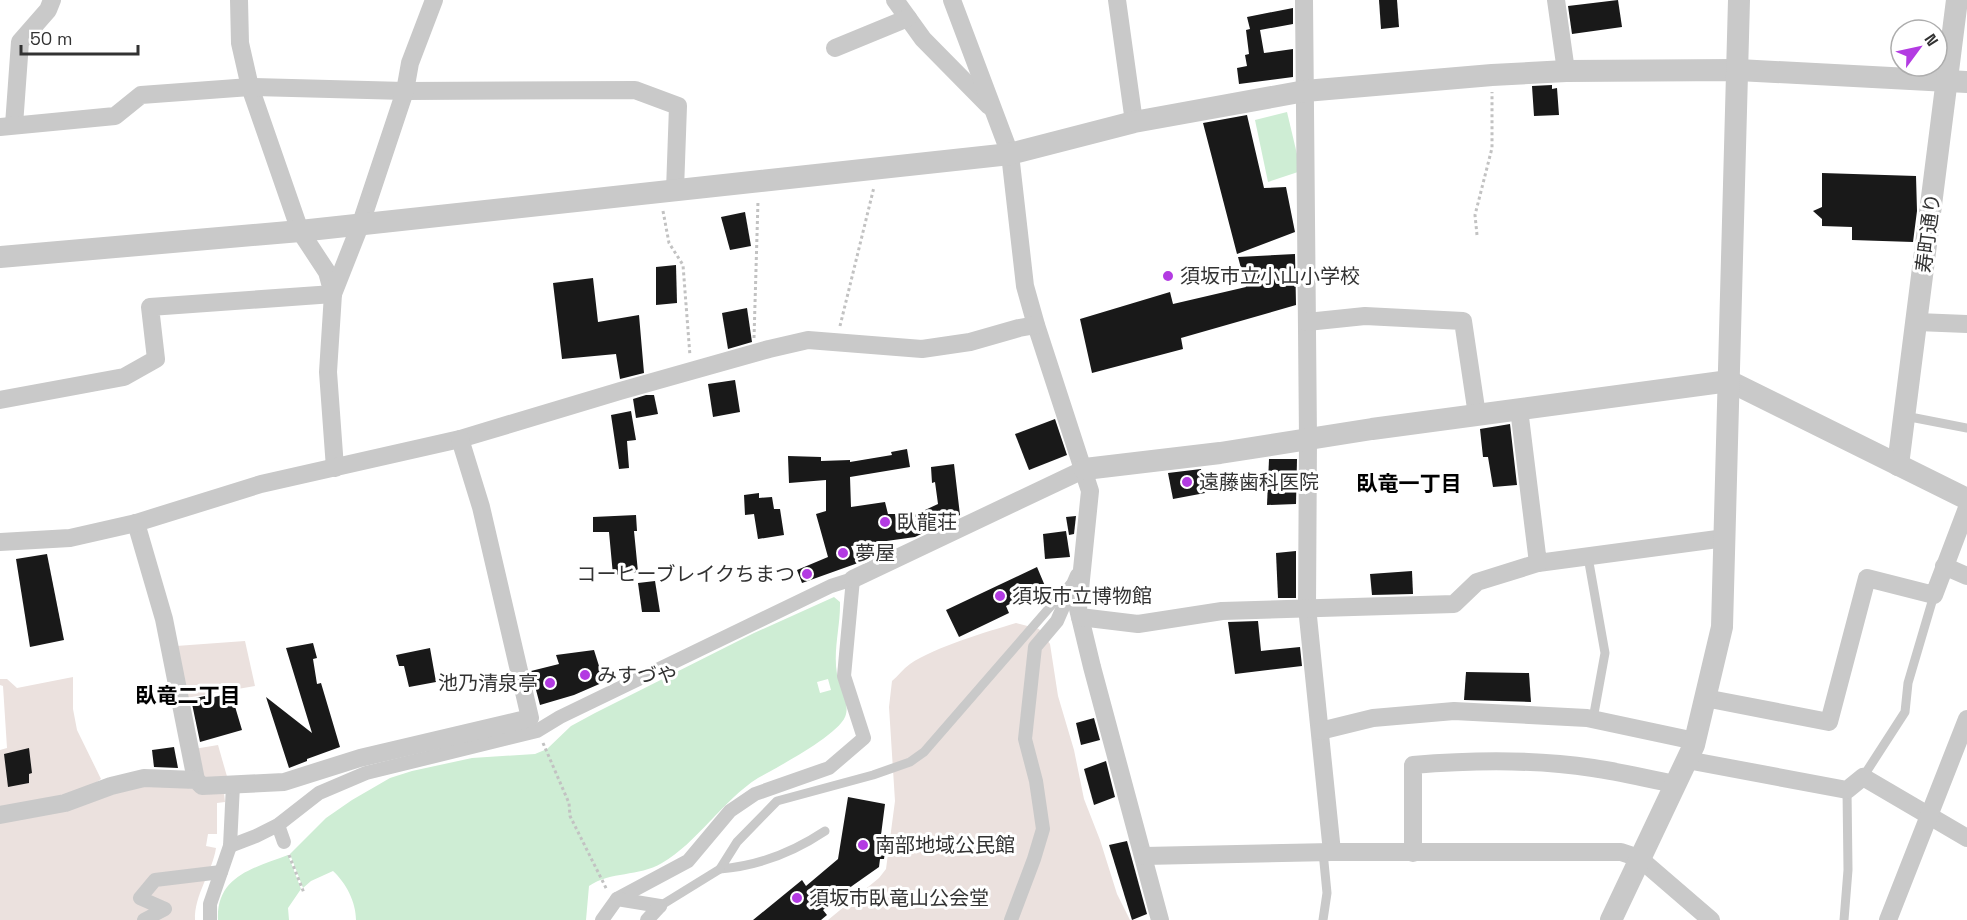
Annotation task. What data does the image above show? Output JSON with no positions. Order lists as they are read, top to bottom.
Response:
{
  "streets": {
    "street": ["寿町通り"]
  },
  "districts": ["臥竜一丁目", "臥竜二丁目"],
  "places": [
    "須坂市立小山小学校",
    "遠藤歯科医院",
    "臥龍荘",
    "夢屋",
    "コーヒーブレイクちまつ",
    "須坂市立博物館",
    "みすづや",
    "池乃清泉亭",
    "南部地域公民館",
    "須坂市臥竜山公会堂"
  ],
  "scale_bar": "50 m",
  "north": "top right"
}
